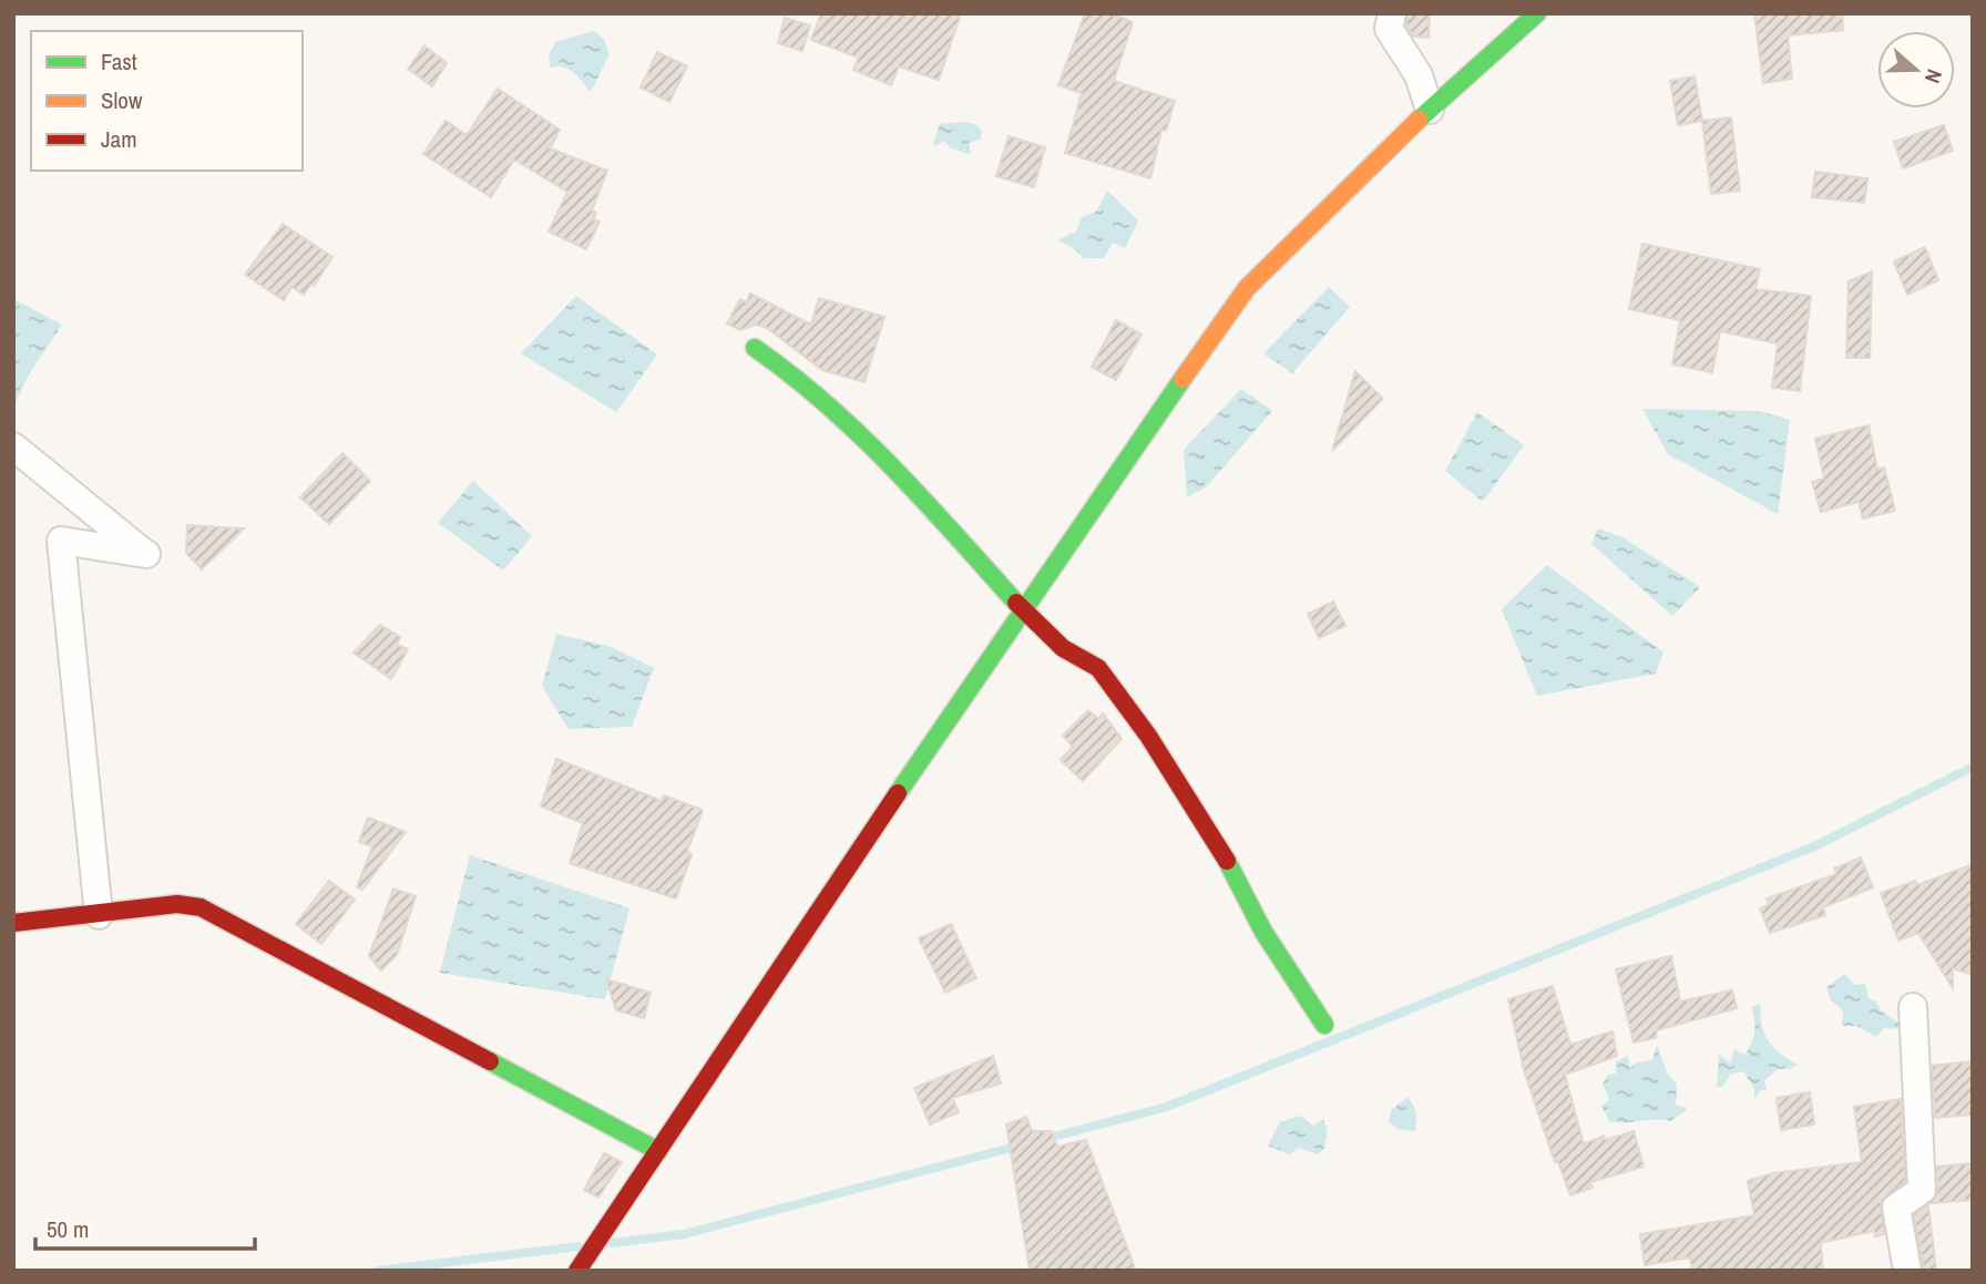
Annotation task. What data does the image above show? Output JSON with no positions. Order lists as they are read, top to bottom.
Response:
{
  "legend": ["Fast", "Slow", "Jam"],
  "scale_bar": "50 m",
  "north": "right"
}
